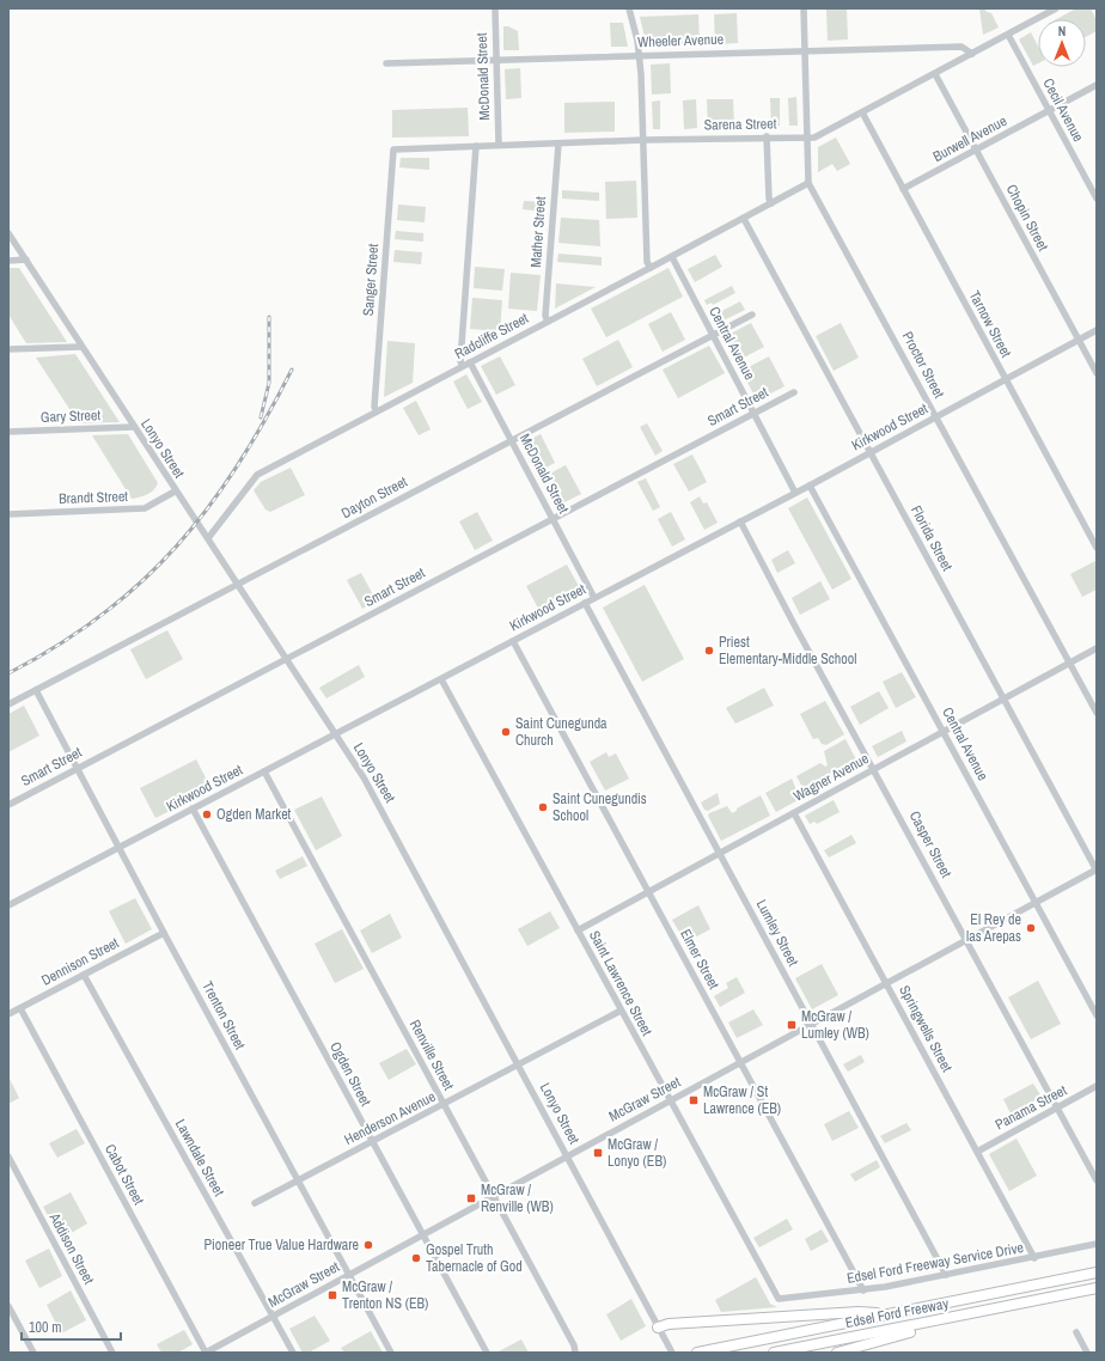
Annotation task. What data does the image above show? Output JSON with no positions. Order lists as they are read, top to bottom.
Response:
{
  "streets": {
    "highway": ["Edsel Ford Freeway"],
    "street": [
      "Wheeler Avenue",
      "McDonald Street",
      "Cecil Avenue",
      "Sarena Street",
      "Burwell Avenue",
      "Chopin Street",
      "Mather Street",
      "Sanger Street",
      "Tarnow Street",
      "Radcliffe Street",
      "Central Avenue",
      "Proctor Street",
      "Smart Street",
      "Gary Street",
      "Kirkwood Street",
      "Lonyo Street",
      "Brandt Street",
      "Dayton Street",
      "Florida Street",
      "Wagner Avenue",
      "Casper Street",
      "Lumley Street",
      "Elmer Street",
      "Dennison Street",
      "Saint Lawrence Street",
      "Trenton Street",
      "Springwells Street",
      "Renville Street",
      "Ogden Street",
      "McGraw Street",
      "Panama Street",
      "Henderson Avenue",
      "Lawndale Street",
      "Cabot Street",
      "Addison Street",
      "Edsel Ford Freeway Service Drive"
    ]
  },
  "crossings": [
    ["Wheeler Avenue", "McDonald Street"],
    ["Wheeler Avenue", "Sarena Street"],
    ["Wheeler Avenue", "Proctor Street"],
    ["McDonald Street", "Sarena Street"],
    ["McDonald Street", "Radcliffe Street"],
    ["McDonald Street", "Smart Street"],
    ["McDonald Street", "Kirkwood Street"],
    ["McDonald Street", "Dayton Street"],
    ["Cecil Avenue", "Sarena Street"],
    ["Cecil Avenue", "Burwell Avenue"],
    ["Sarena Street", "Chopin Street"],
    ["Sarena Street", "Mather Street"],
    ["Sarena Street", "Sanger Street"],
    ["Sarena Street", "Tarnow Street"],
    ["Sarena Street", "Proctor Street"],
    ["Burwell Avenue", "Chopin Street"],
    ["Burwell Avenue", "Tarnow Street"],
    ["Chopin Street", "Kirkwood Street"],
    ["Mather Street", "Radcliffe Street"],
    ["Sanger Street", "Radcliffe Street"],
    ["Tarnow Street", "Kirkwood Street"],
    ["Radcliffe Street", "Central Avenue"],
    ["Radcliffe Street", "Proctor Street"],
    ["Radcliffe Street", "Lonyo Street"],
    ["Radcliffe Street", "Florida Street"],
    ["Central Avenue", "Smart Street"],
    ["Central Avenue", "Kirkwood Street"],
    ["Central Avenue", "Dayton Street"],
    ["Central Avenue", "Wagner Avenue"],
    ["Central Avenue", "McGraw Street"],
    ["Proctor Street", "Kirkwood Street"],
    ["Proctor Street", "Wagner Avenue"],
    ["Smart Street", "Lonyo Street"],
    ["Smart Street", "Trenton Street"],
    ["Gary Street", "Lonyo Street"],
    ["Kirkwood Street", "Lonyo Street"],
    ["Kirkwood Street", "Florida Street"],
    ["Kirkwood Street", "Casper Street"],
    ["Kirkwood Street", "Lumley Street"],
    ["Kirkwood Street", "Elmer Street"],
    ["Kirkwood Street", "Saint Lawrence Street"],
    ["Kirkwood Street", "Trenton Street"],
    ["Kirkwood Street", "Renville Street"],
    ["Kirkwood Street", "Ogden Street"],
    ["Lonyo Street", "Brandt Street"],
    ["Lonyo Street", "Dayton Street"],
    ["Lonyo Street", "McGraw Street"],
    ["Lonyo Street", "Henderson Avenue"],
    ["Dayton Street", "Trenton Street"],
    ["Florida Street", "Wagner Avenue"],
    ["Florida Street", "McGraw Street"],
    ["Wagner Avenue", "Casper Street"],
    ["Wagner Avenue", "Lumley Street"],
    ["Wagner Avenue", "Elmer Street"],
    ["Wagner Avenue", "Saint Lawrence Street"],
    ["Wagner Avenue", "Springwells Street"],
    ["Casper Street", "McGraw Street"],
    ["Casper Street", "Panama Street"],
    ["Lumley Street", "McGraw Street"],
    ["Lumley Street", "Edsel Ford Freeway Service Drive"],
    ["Elmer Street", "McGraw Street"],
    ["Elmer Street", "Edsel Ford Freeway Service Drive"],
    ["Dennison Street", "Trenton Street"],
    ["Dennison Street", "Lawndale Street"],
    ["Dennison Street", "Cabot Street"],
    ["Saint Lawrence Street", "McGraw Street"],
    ["Saint Lawrence Street", "Henderson Avenue"],
    ["Saint Lawrence Street", "Edsel Ford Freeway Service Drive"],
    ["Trenton Street", "McGraw Street"],
    ["Trenton Street", "Henderson Avenue"],
    ["Springwells Street", "McGraw Street"],
    ["Springwells Street", "Panama Street"],
    ["Springwells Street", "Edsel Ford Freeway Service Drive"],
    ["Renville Street", "McGraw Street"],
    ["Renville Street", "Henderson Avenue"],
    ["Ogden Street", "McGraw Street"],
    ["Ogden Street", "Henderson Avenue"],
    ["McGraw Street", "Lawndale Street"],
    ["McGraw Street", "Cabot Street"]
  ],
  "places": {
    "other": [
      "Priest Elementary‑Middle School",
      "Saint Cunegunda Church",
      "Saint Cunegundis School",
      "Ogden Market",
      "El Rey de las Arepas",
      "Pioneer True Value Hardware",
      "Gospel Truth Tabernacle of God"
    ],
    "transit": [
      "McGraw / Lumley (WB)",
      "McGraw / St Lawrence (EB)",
      "McGraw / Lonyo (EB)",
      "McGraw / Renville (WB)",
      "McGraw / Trenton NS (EB)"
    ]
  },
  "scale_bar": "100 m",
  "north": "top"
}
